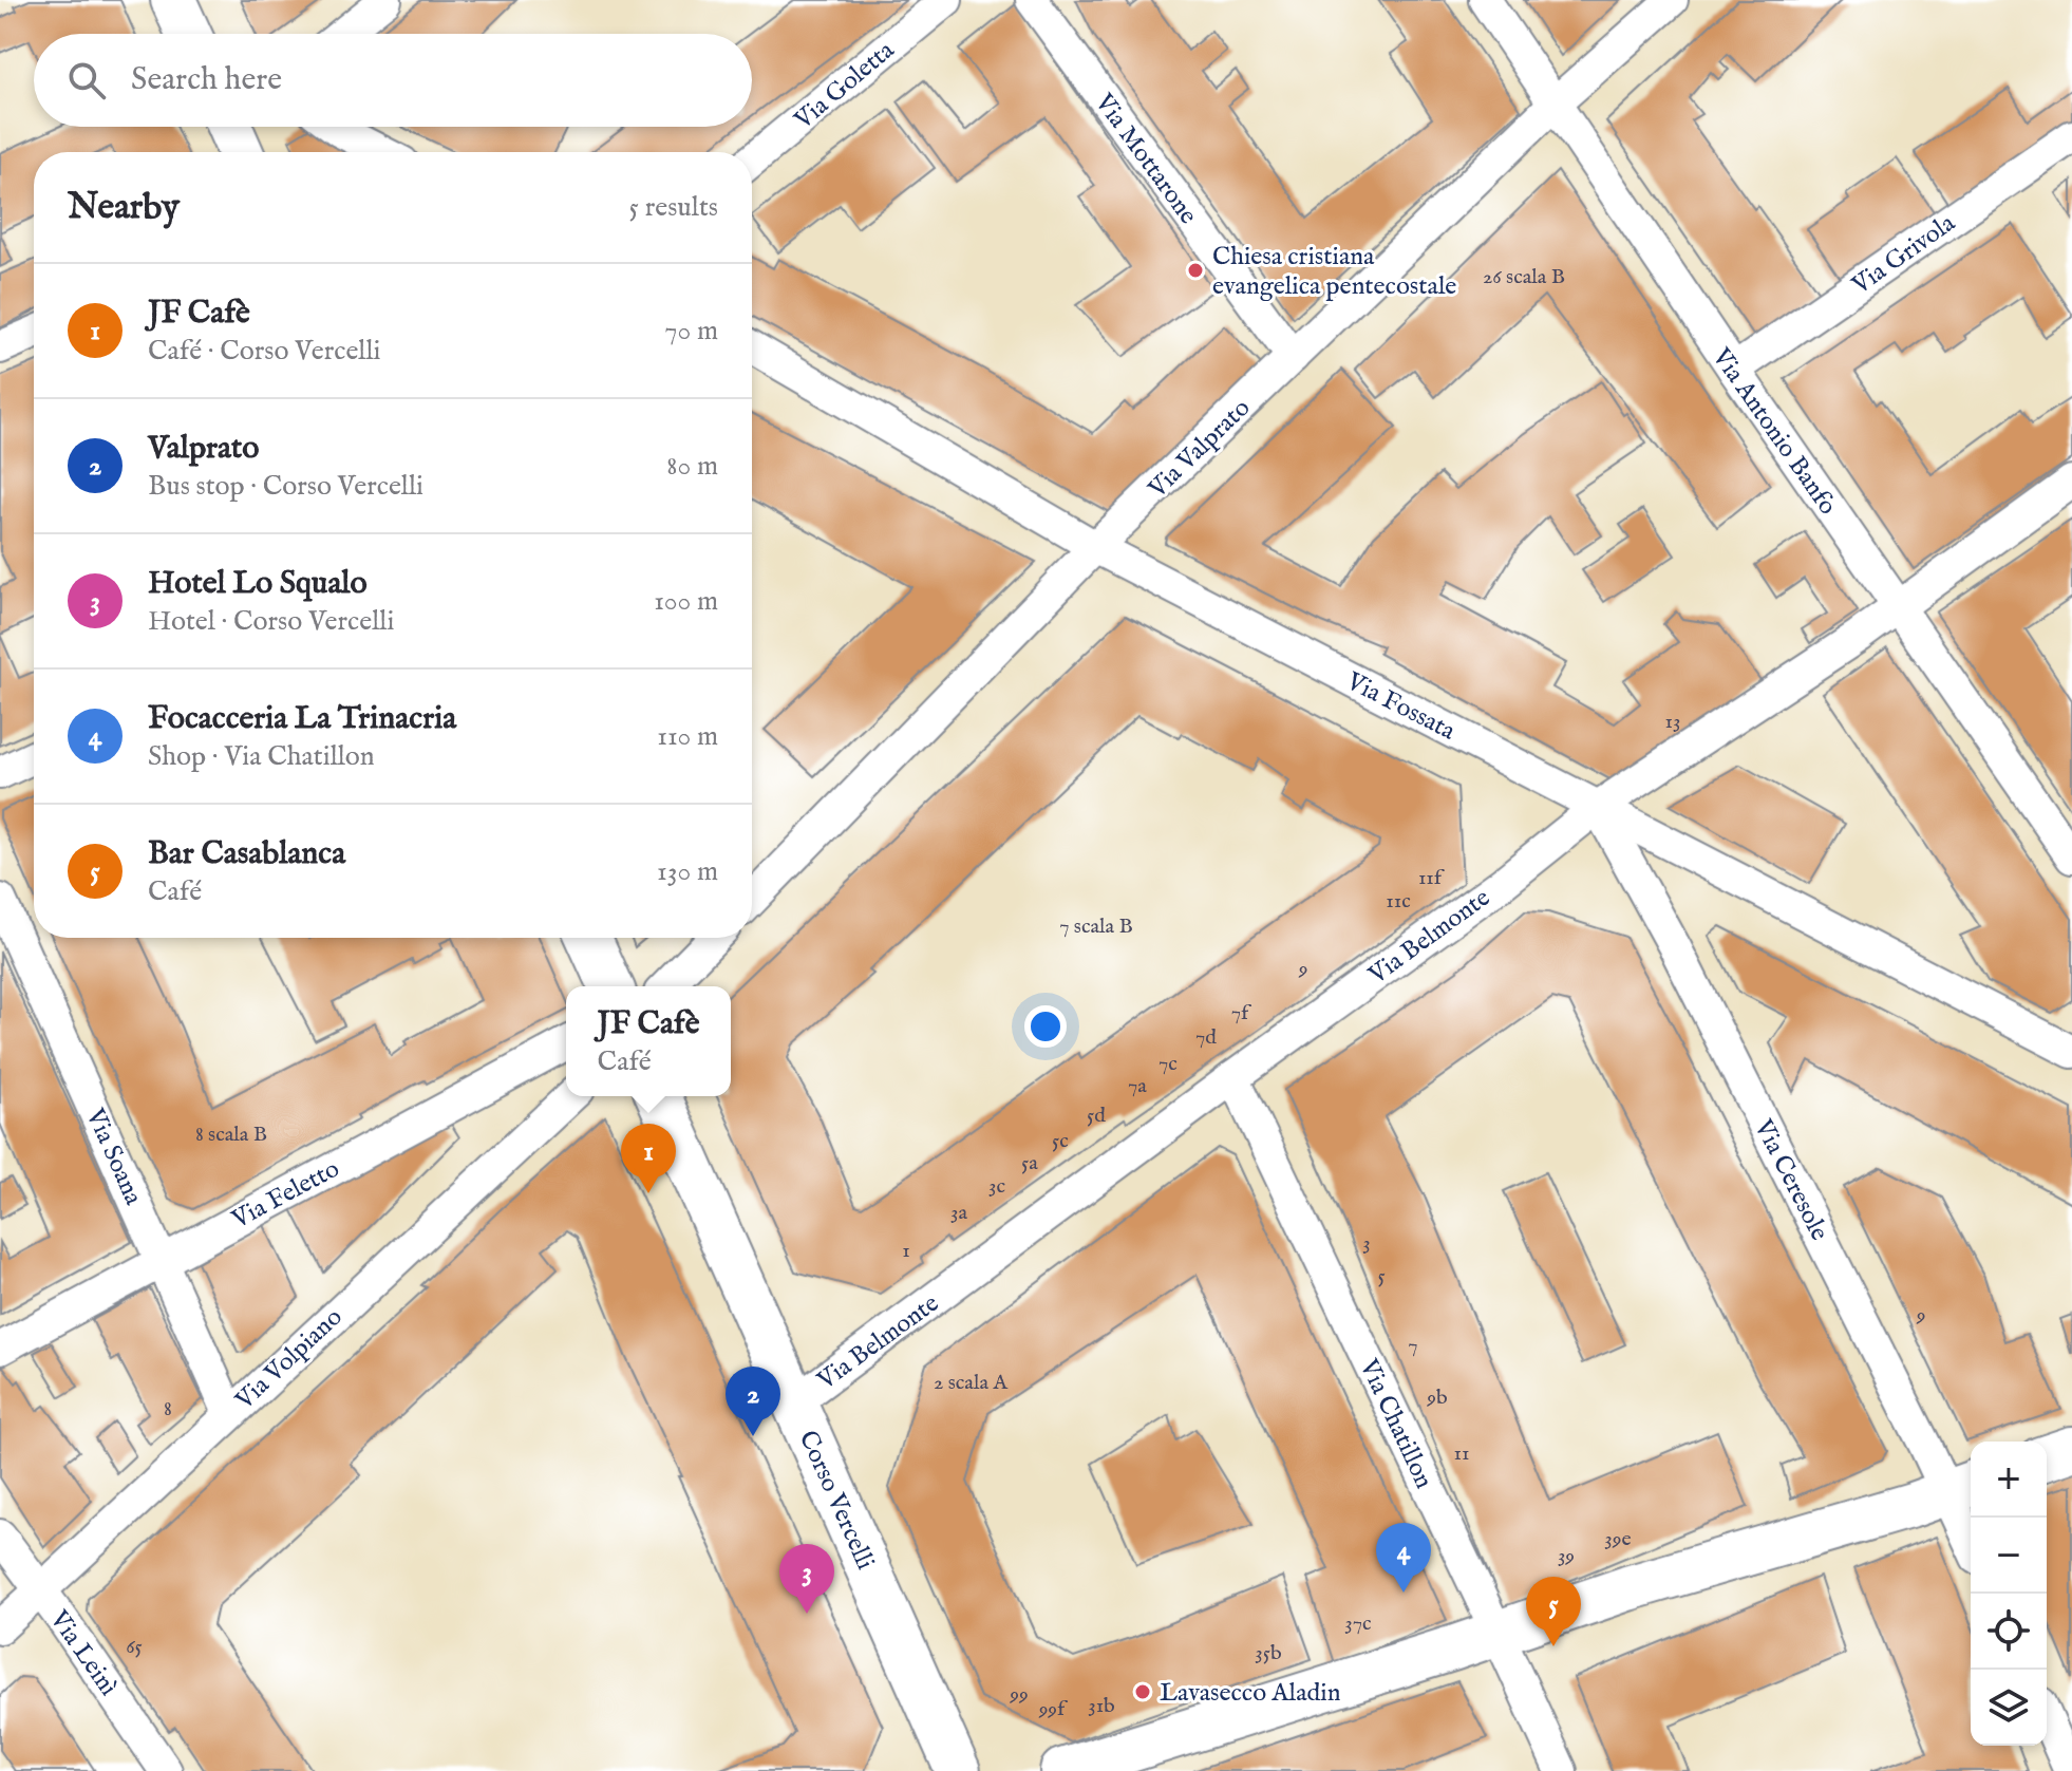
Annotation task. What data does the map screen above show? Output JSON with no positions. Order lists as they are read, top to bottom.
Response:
{
  "streets": {
    "street": [
      "Via Goletta",
      "Via Mottarone",
      "Via Grivola",
      "Via Antonio Banfo",
      "Via Valprato",
      "Via Fossata",
      "Via Belmonte",
      "Via Soana",
      "Via Ceresole",
      "Via Feletto",
      "Via Volpiano",
      "Via Chatillon",
      "Corso Vercelli",
      "Via Leinì"
    ]
  },
  "crossings": [
    ["Via Mottarone", "Via Valprato"],
    ["Via Grivola", "Via Antonio Banfo"],
    ["Via Antonio Banfo", "Via Valprato"],
    ["Via Antonio Banfo", "Via Belmonte"],
    ["Via Valprato", "Via Fossata"],
    ["Via Fossata", "Via Belmonte"],
    ["Via Fossata", "Via Ceresole"],
    ["Via Belmonte", "Via Ceresole"],
    ["Via Belmonte", "Via Chatillon"],
    ["Via Belmonte", "Corso Vercelli"],
    ["Via Soana", "Via Feletto"],
    ["Via Soana", "Via Volpiano"],
    ["Via Volpiano", "Via Leinì"]
  ],
  "places": ["Chiesa cristiana evangelica pentecostale", "Lavasecco Aladin"],
  "house_numbers": [
    "26 scala B",
    "13",
    "11f",
    "11c",
    "7 scala B",
    "9",
    "7f",
    "7d",
    "7c",
    "7a",
    "5d",
    "8 scala B",
    "5c",
    "5a",
    "3c",
    "3a",
    "3",
    "1",
    "5",
    "9",
    "7",
    "2 scala A",
    "9b",
    "8",
    "11",
    "39e",
    "39",
    "37c",
    "65",
    "35b",
    "99",
    "31b",
    "99f"
  ],
  "page": {
    "search": "Search here",
    "heading": ["Nearby", "5 results"],
    "list": [
      {
        "mark": "1",
        "name": "JF Cafè",
        "note": "Café · Corso Vercelli",
        "value": "70 m"
      },
      {
        "mark": "2",
        "name": "Valprato",
        "note": "Bus stop · Corso Vercelli",
        "value": "80 m"
      },
      {
        "mark": "3",
        "name": "Hotel Lo Squalo",
        "note": "Hotel · Corso Vercelli",
        "value": "100 m"
      },
      {
        "mark": "4",
        "name": "Focacceria La Trinacria",
        "note": "Shop · Via Chatillon",
        "value": "110 m"
      },
      {
        "mark": "5",
        "name": "Bar Casablanca",
        "note": "Café",
        "value": "130 m"
      }
    ],
    "popup": ["JF Cafè", "Café"],
    "pins": [
      "1",
      "2",
      "4",
      "3",
      "5"
    ],
    "map_buttons": ["+", "−"]
  }
}
